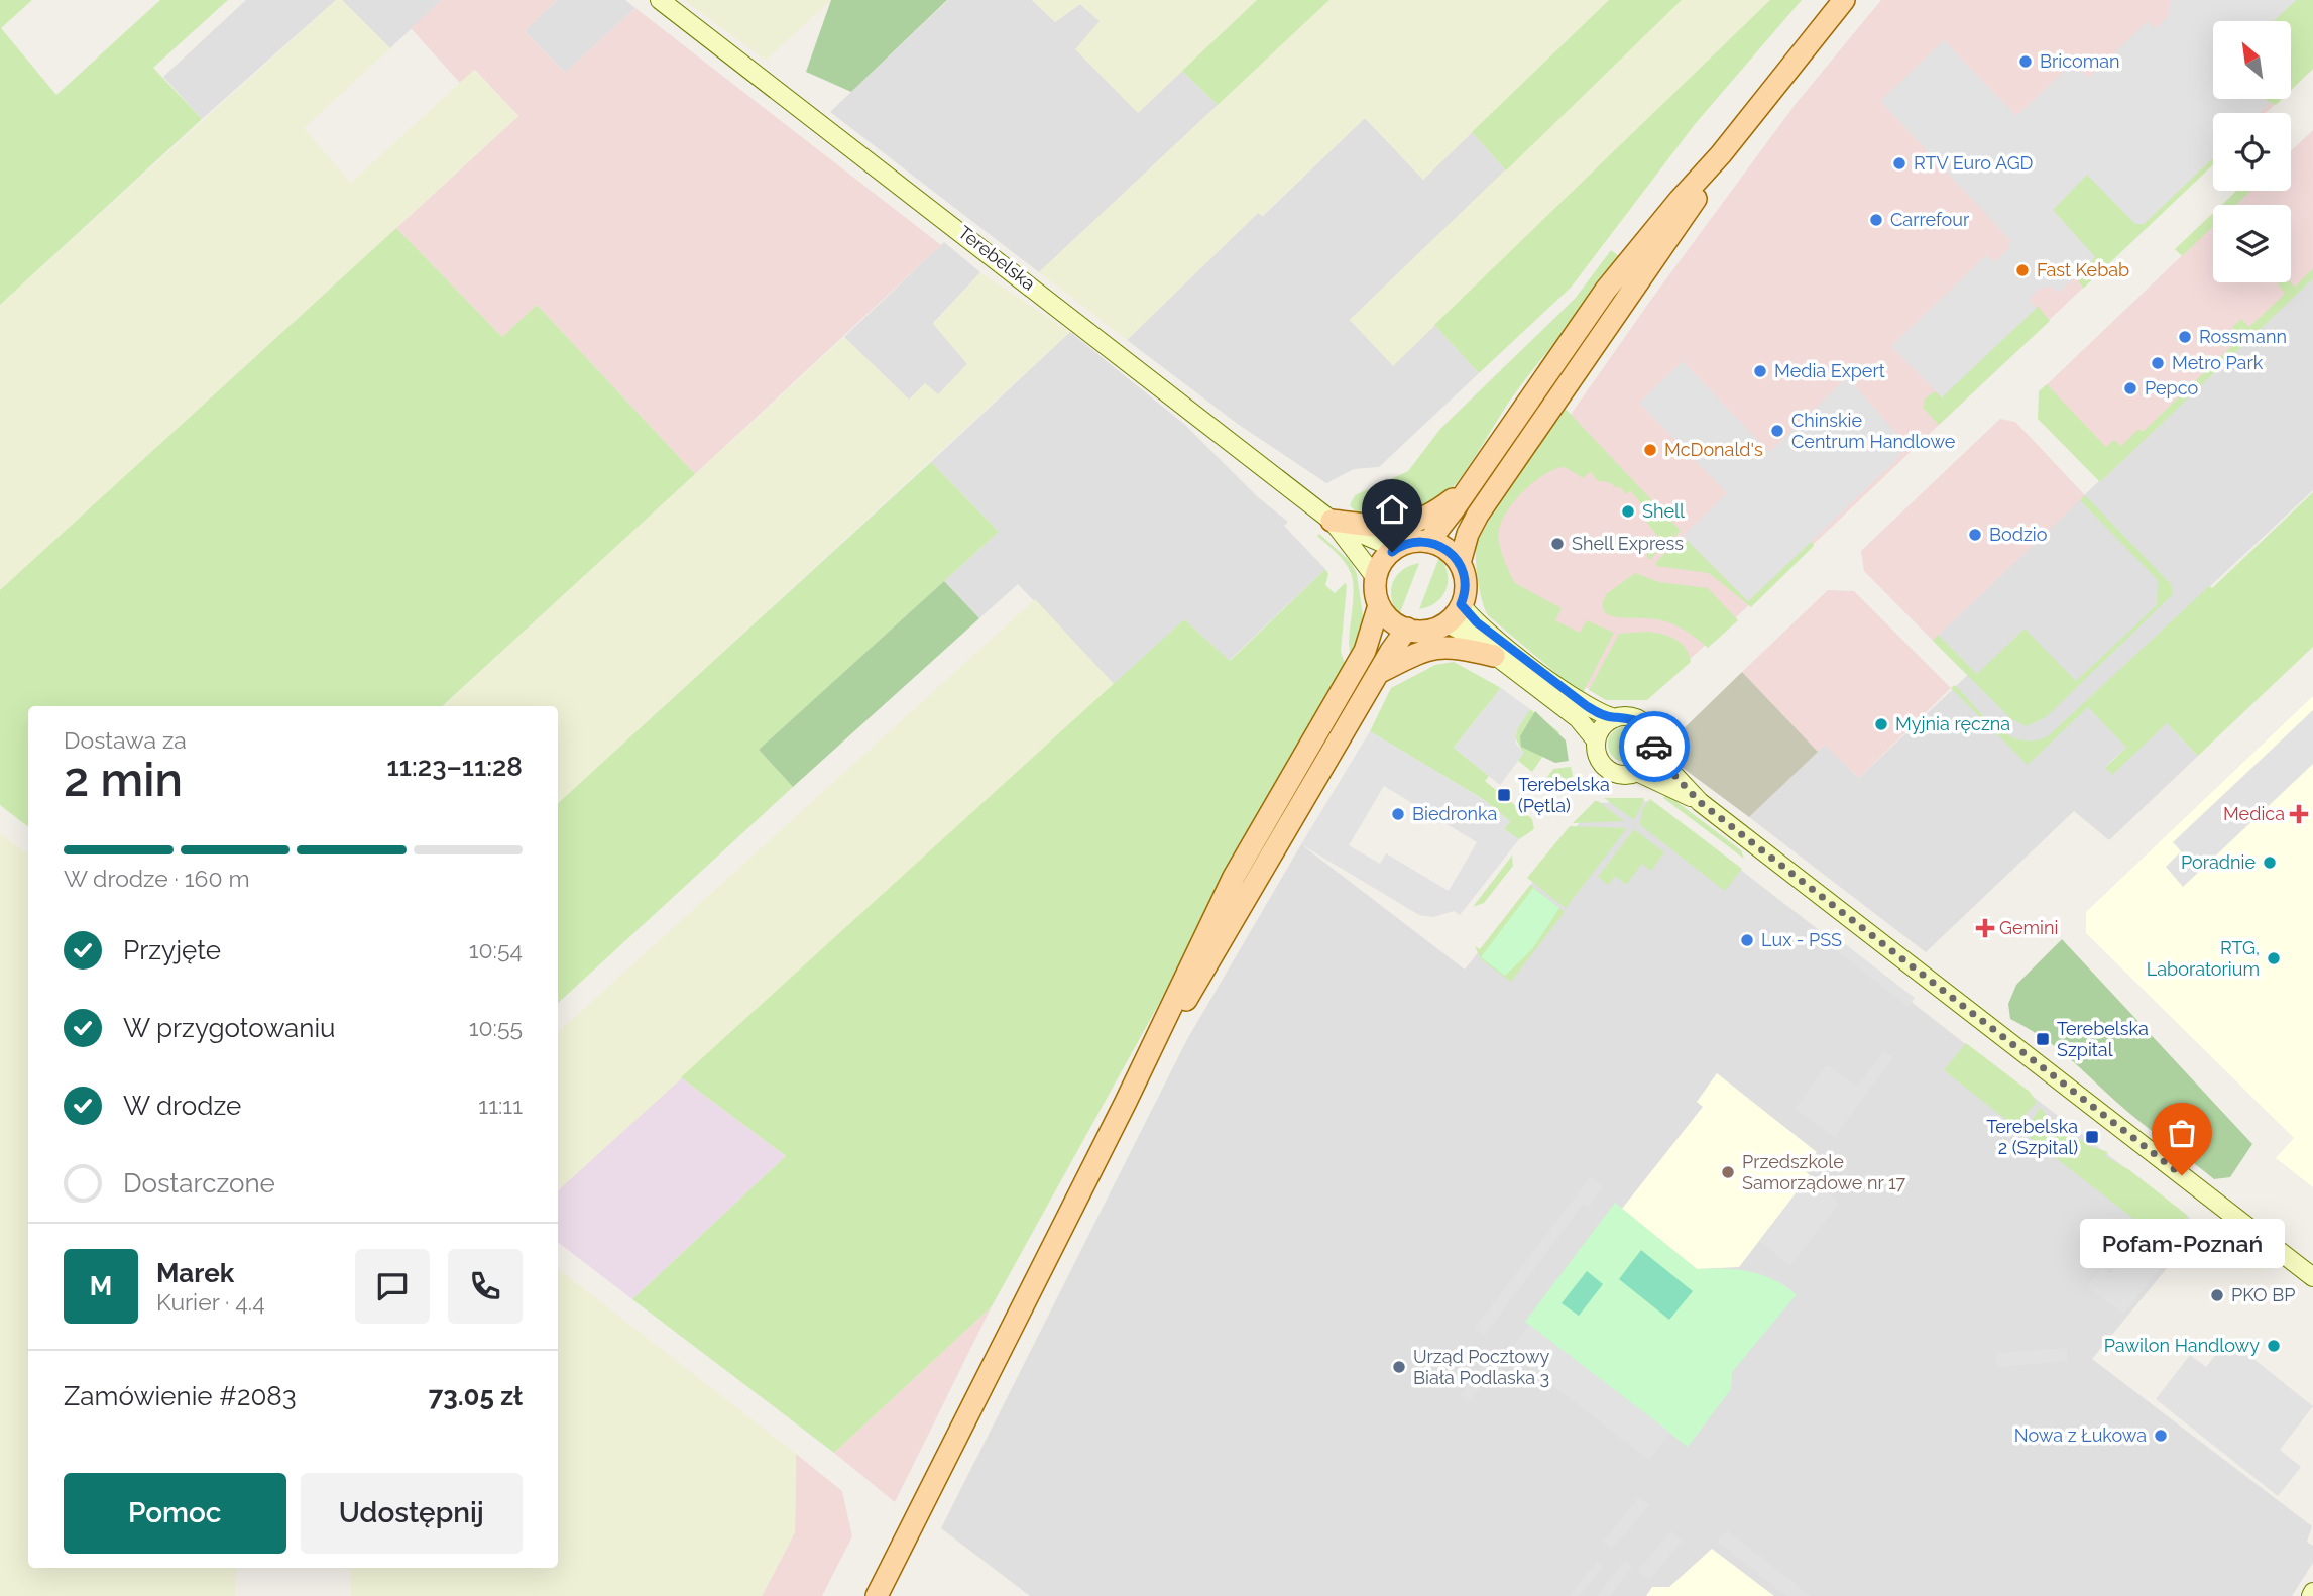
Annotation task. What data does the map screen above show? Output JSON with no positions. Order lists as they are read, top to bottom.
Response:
{
  "streets": {
    "street": ["Terebelska"]
  },
  "places": {
    "other": [
      "Bricoman",
      "RTV Euro AGD",
      "Carrefour",
      "Fast Kebab",
      "Rossmann",
      "Metro Park",
      "Media Expert",
      "Pepco",
      "Chinskie Centrum Handlowe",
      "McDonald's",
      "Shell",
      "Bodzio",
      "Shell Express",
      "Myjnia ręczna",
      "Biedronka",
      "Poradnie",
      "Lux - PSS",
      "RTG, Laboratorium",
      "Przedszkole Samorządowe nr 17",
      "Pofam-Poznań",
      "PKO BP",
      "Pawilon Handlowy",
      "Urząd Pocztowy Biała Podlaska 3",
      "Nowa z Łukowa"
    ],
    "transit": ["Terebelska (Pętla)", "Terebelska Szpital", "Terebelska 2 (Szpital)"],
    "health": ["Medica", "Gemini"]
  },
  "north": "top left",
  "page": {
    "heading": ["2 min", "Dostawa za", "11:23–11:28"],
    "panel": [
      "Marek",
      "Kurier · 4.4",
      "Zamówienie #2083",
      "73.05 zł"
    ],
    "bar": "W drodze · 160 m",
    "list": [
      ["Przyjęte", "10:54"],
      ["W przygotowaniu", "10:55"],
      ["W drodze", "11:11"],
      "Dostarczone"
    ],
    "bubble": "Pofam-Poznań",
    "round": "M",
    "buttons": ["Pomoc", "Udostępnij"]
  }
}
